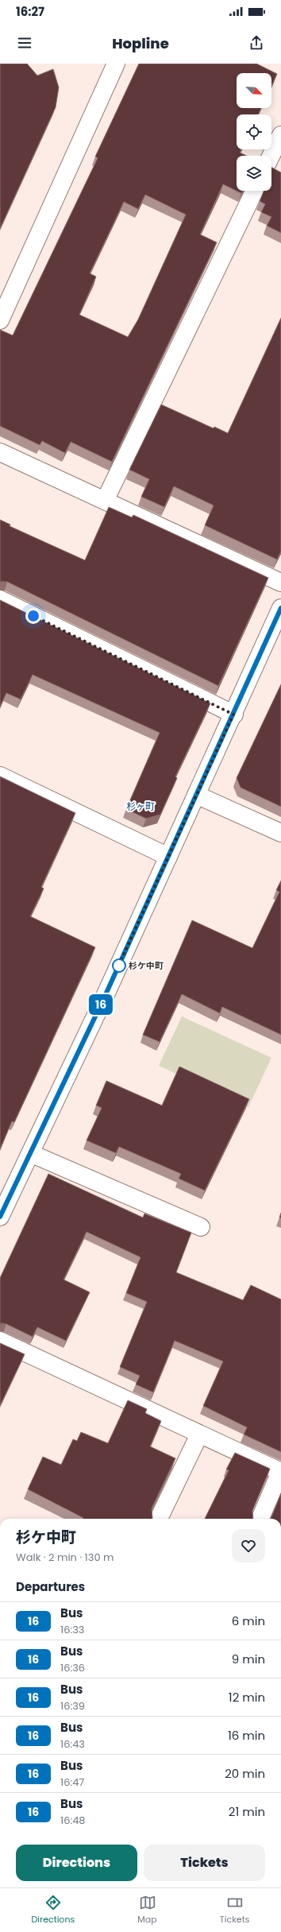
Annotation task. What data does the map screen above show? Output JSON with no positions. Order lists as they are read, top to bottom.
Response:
{
  "districts": ["杉ヶ町"],
  "places": ["杉ケ中町"],
  "lines": ["bus line 16"],
  "north": "bottom right",
  "page": {
    "status": "16:27",
    "header": "Hopline",
    "on_map": "16",
    "heading": [
      ["杉ケ中町", "Walk · 2 min · 130 m"],
      "Departures"
    ],
    "list": [
      {
        "mark": "16",
        "name": "Bus",
        "note": "16:33",
        "value": "6 min"
      },
      {
        "mark": "16",
        "name": "Bus",
        "note": "16:36",
        "value": "9 min"
      },
      {
        "mark": "16",
        "name": "Bus",
        "note": "16:39",
        "value": "12 min"
      },
      {
        "mark": "16",
        "name": "Bus",
        "note": "16:43",
        "value": "16 min"
      },
      {
        "mark": "16",
        "name": "Bus",
        "note": "16:47",
        "value": "20 min"
      },
      {
        "mark": "16",
        "name": "Bus",
        "note": "16:48",
        "value": "21 min"
      }
    ],
    "buttons": ["Directions", "Tickets"],
    "tabs": ["Directions", "Map", "Tickets"]
  }
}
